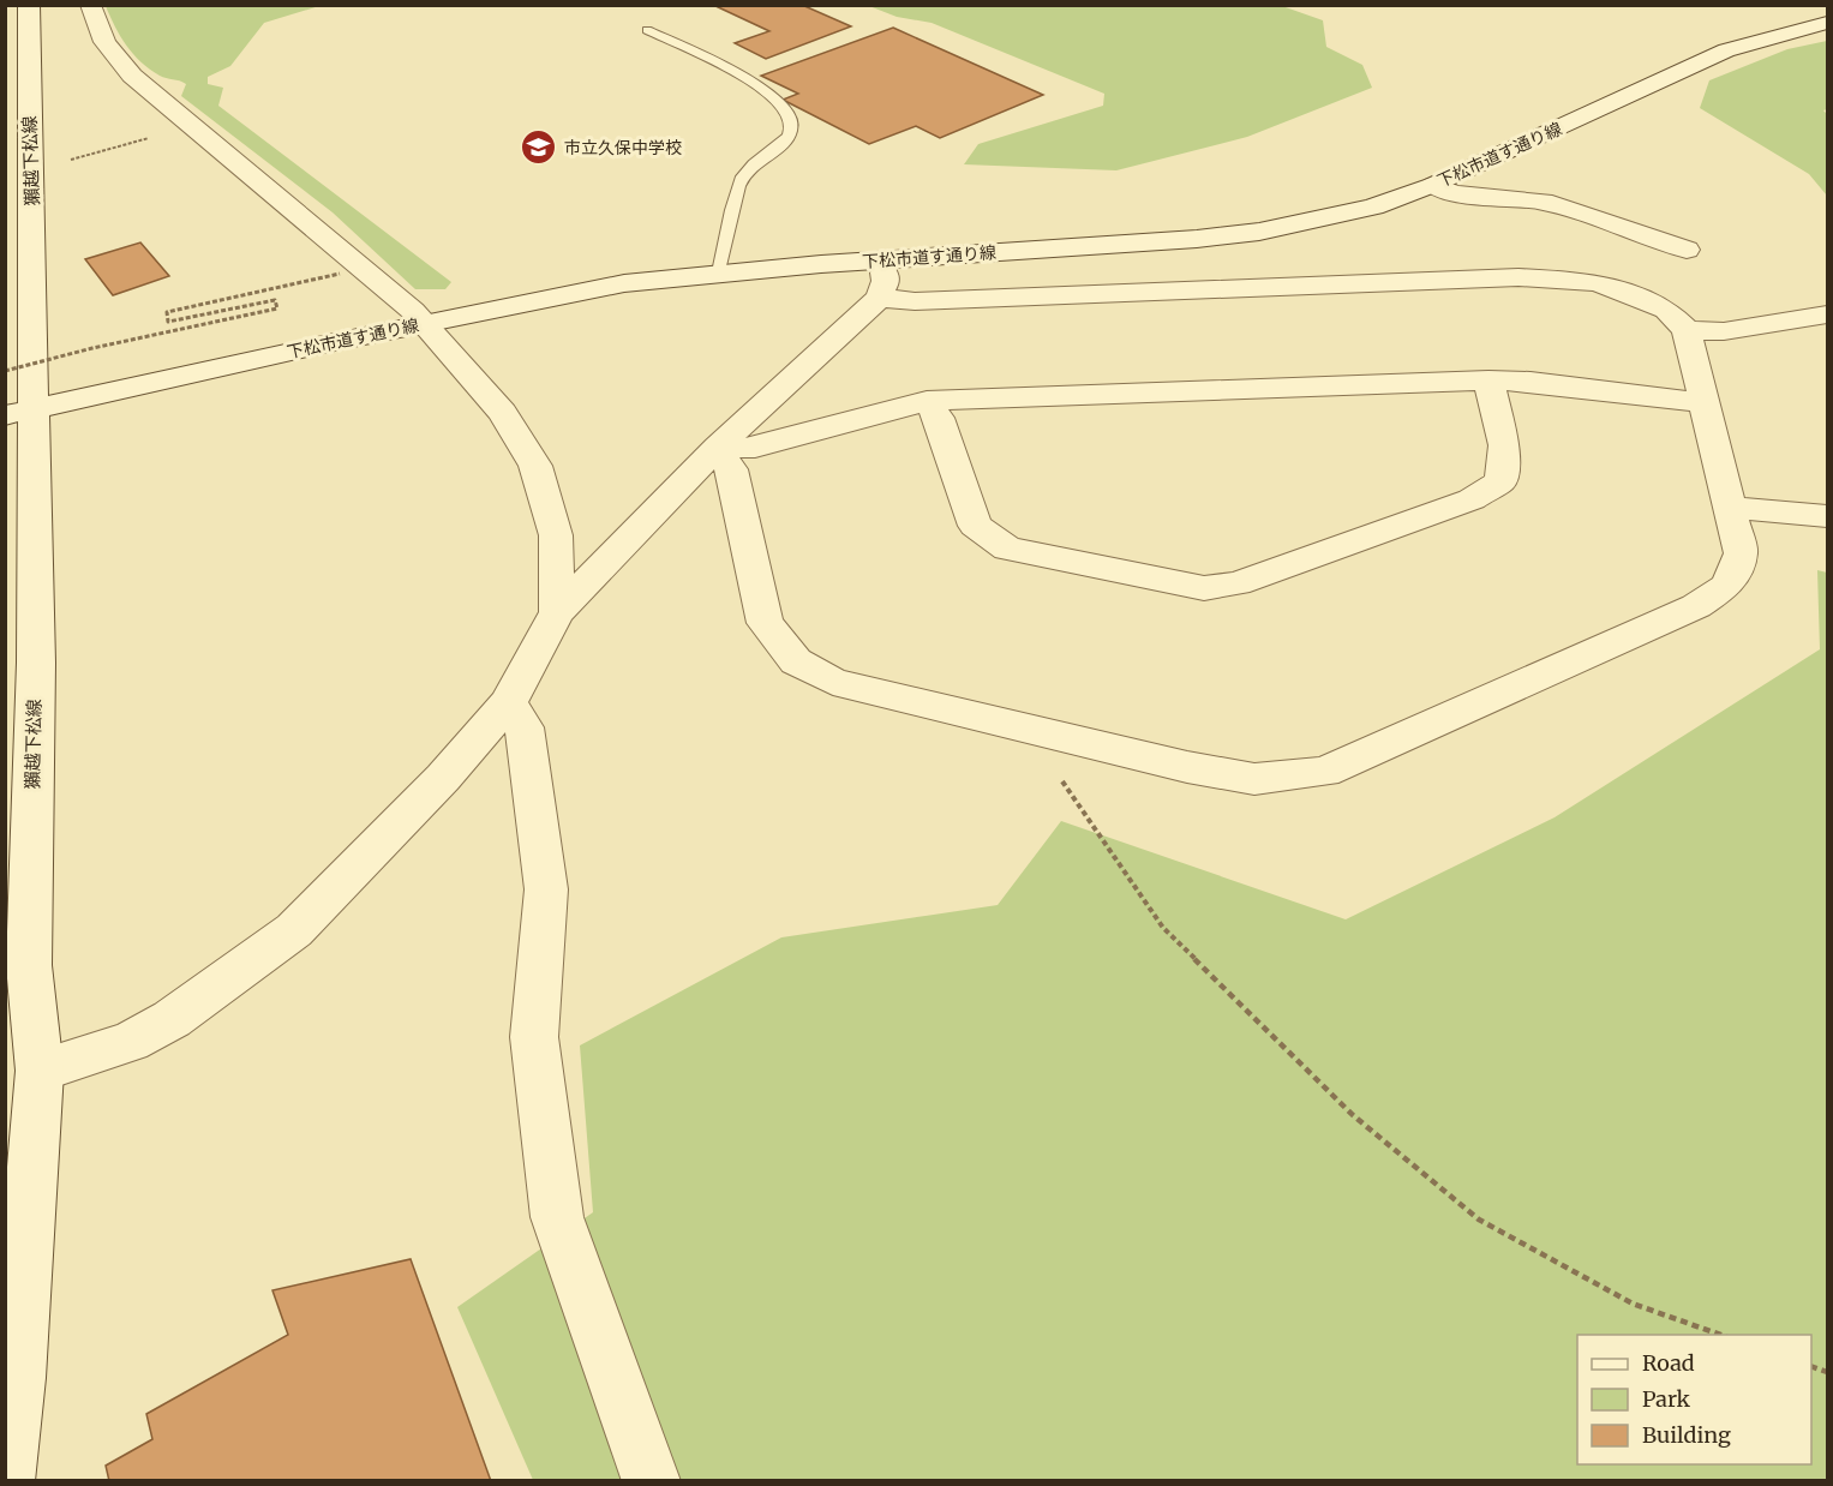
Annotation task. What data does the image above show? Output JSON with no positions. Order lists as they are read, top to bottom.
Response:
{
  "streets": {
    "street": ["下松市道す通り線", "獺越下松線"]
  },
  "crossings": [
    ["下松市道す通り線", "獺越下松線"]
  ],
  "places": {
    "school or university": ["市立久保中学校"]
  },
  "legend": ["Road", "Park", "Building"]
}
